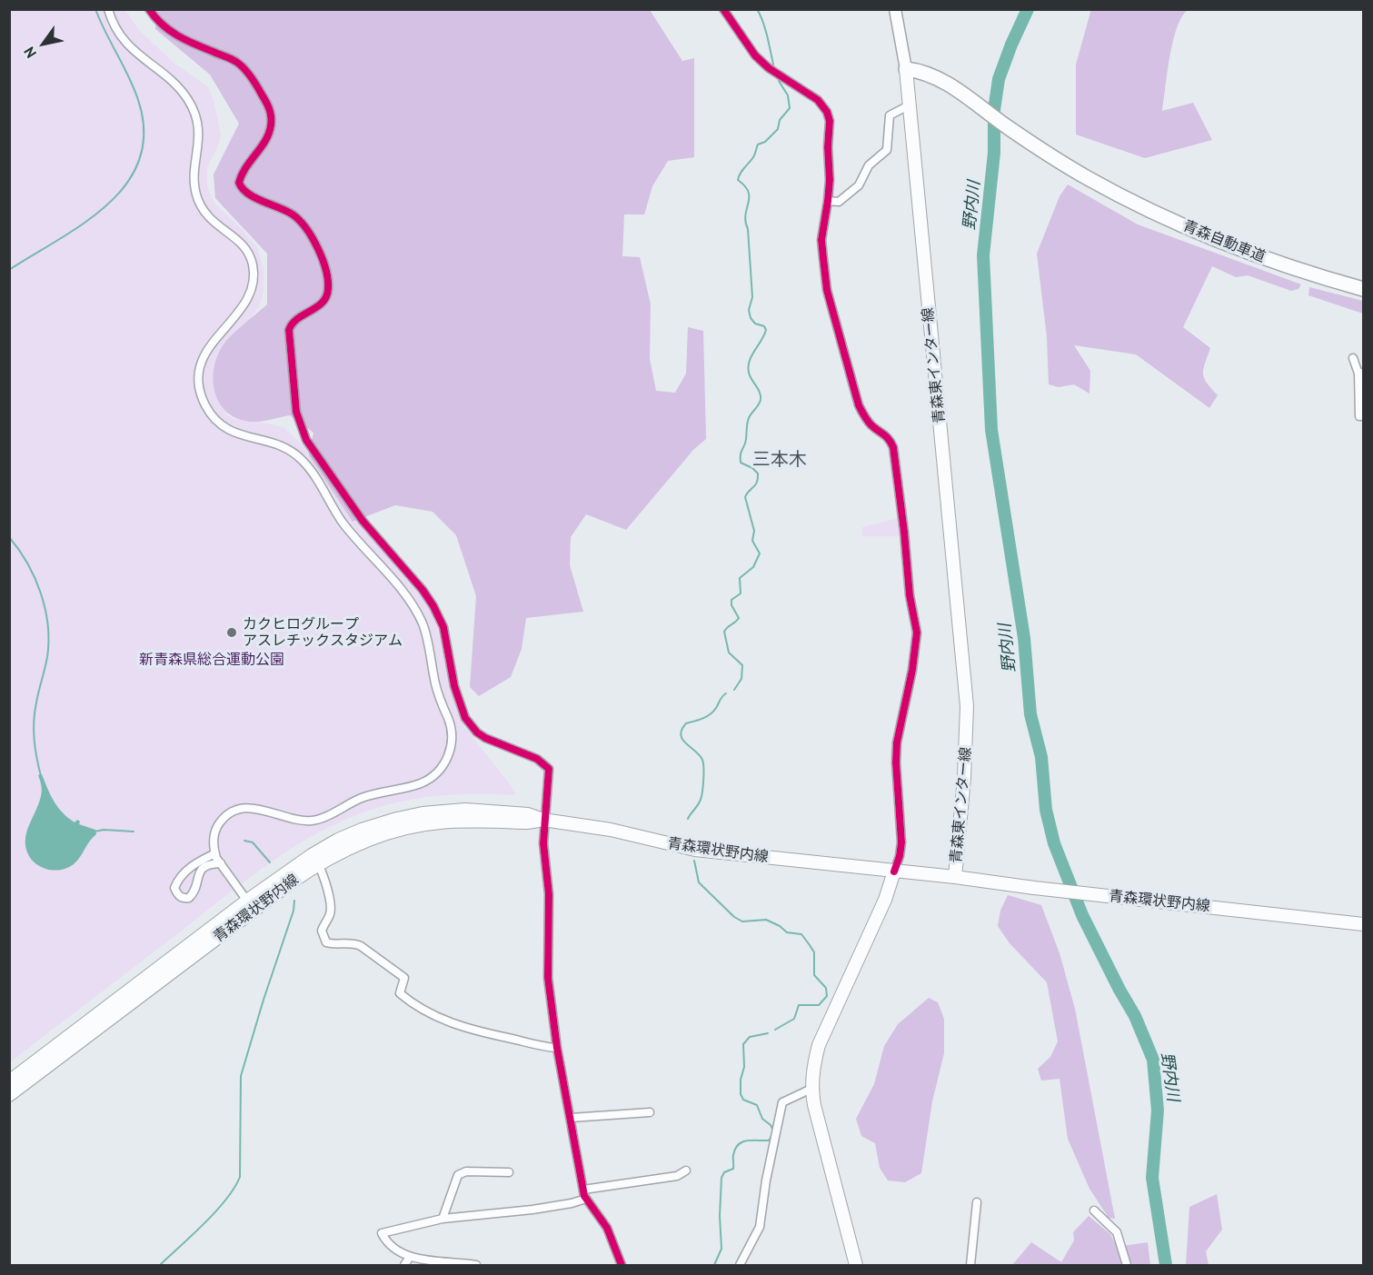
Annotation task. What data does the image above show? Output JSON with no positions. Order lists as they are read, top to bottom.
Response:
{
  "streets": {
    "highway": ["青森自動車道"],
    "main road": ["青森東インター線", "青森環状野内線"]
  },
  "crossings": [
    ["青森自動車道", "青森東インター線"],
    ["青森東インター線", "青森環状野内線"]
  ],
  "districts": ["三本木"],
  "water": ["野内川"],
  "parks": ["新青森県総合運動公園"],
  "places": ["カクヒログループ アスレチックスタジアム"],
  "north": "bottom left"
}
